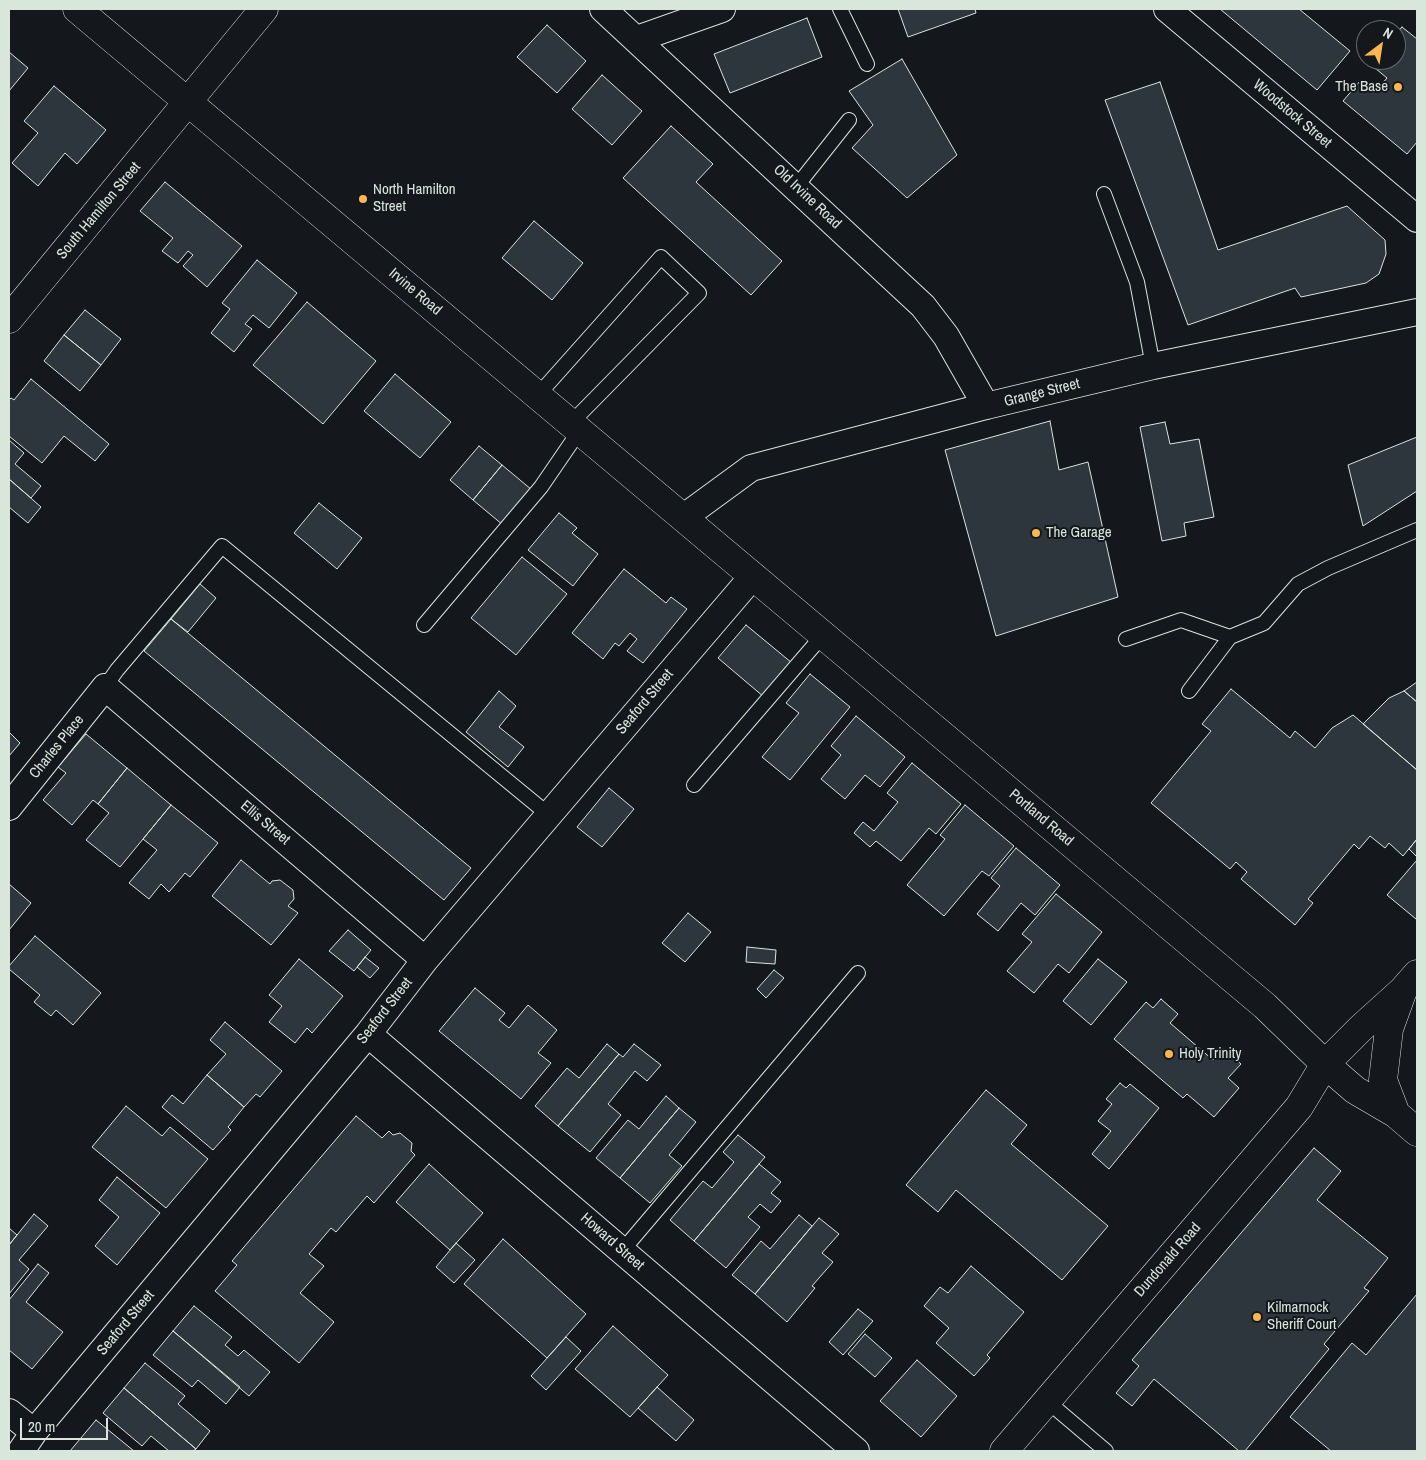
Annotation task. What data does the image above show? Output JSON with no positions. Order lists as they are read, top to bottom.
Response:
{
  "streets": {
    "main road": [
      "South Hamilton Street",
      "Irvine Road",
      "Portland Road",
      "Dundonald Road"
    ],
    "street": [
      "Woodstock Street",
      "Old Irvine Road",
      "Grange Street",
      "Seaford Street",
      "Charles Place",
      "Ellis Street",
      "Howard Street"
    ]
  },
  "crossings": [
    ["Old Irvine Road", "Grange Street"],
    ["South Hamilton Street", "Irvine Road"],
    ["Irvine Road", "Grange Street"],
    ["Irvine Road", "Seaford Street"],
    ["Irvine Road", "Portland Road"],
    ["Seaford Street", "Portland Road"],
    ["Seaford Street", "Ellis Street"],
    ["Seaford Street", "Howard Street"],
    ["Charles Place", "Ellis Street"],
    ["Portland Road", "Dundonald Road"]
  ],
  "places": [
    "The Base",
    "North Hamilton Street",
    "The Garage",
    "Holy Trinity",
    "Kilmarnock Sheriff Court"
  ],
  "scale_bar": "20 m",
  "north": "top right"
}
